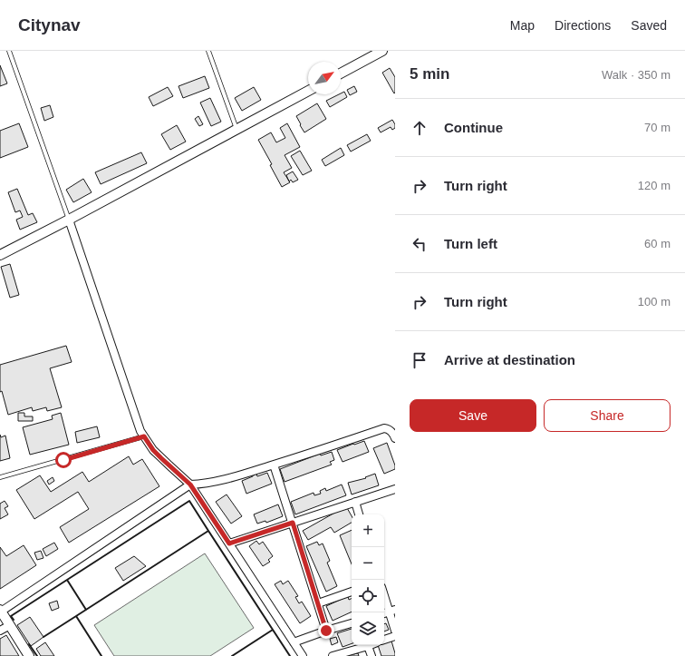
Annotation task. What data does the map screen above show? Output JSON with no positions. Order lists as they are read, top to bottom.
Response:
{
  "north": "top right",
  "page": {
    "header": "Citynav",
    "nav": ["Map", "Directions", "Saved"],
    "heading": ["5 min", "Walk · 350 m"],
    "list": [
      ["Continue", "70 m"],
      ["Turn right", "120 m"],
      ["Turn left", "60 m"],
      ["Turn right", "100 m"],
      "Arrive at destination"
    ],
    "buttons": ["Save", "Share"],
    "map_buttons": ["+", "−"]
  }
}
